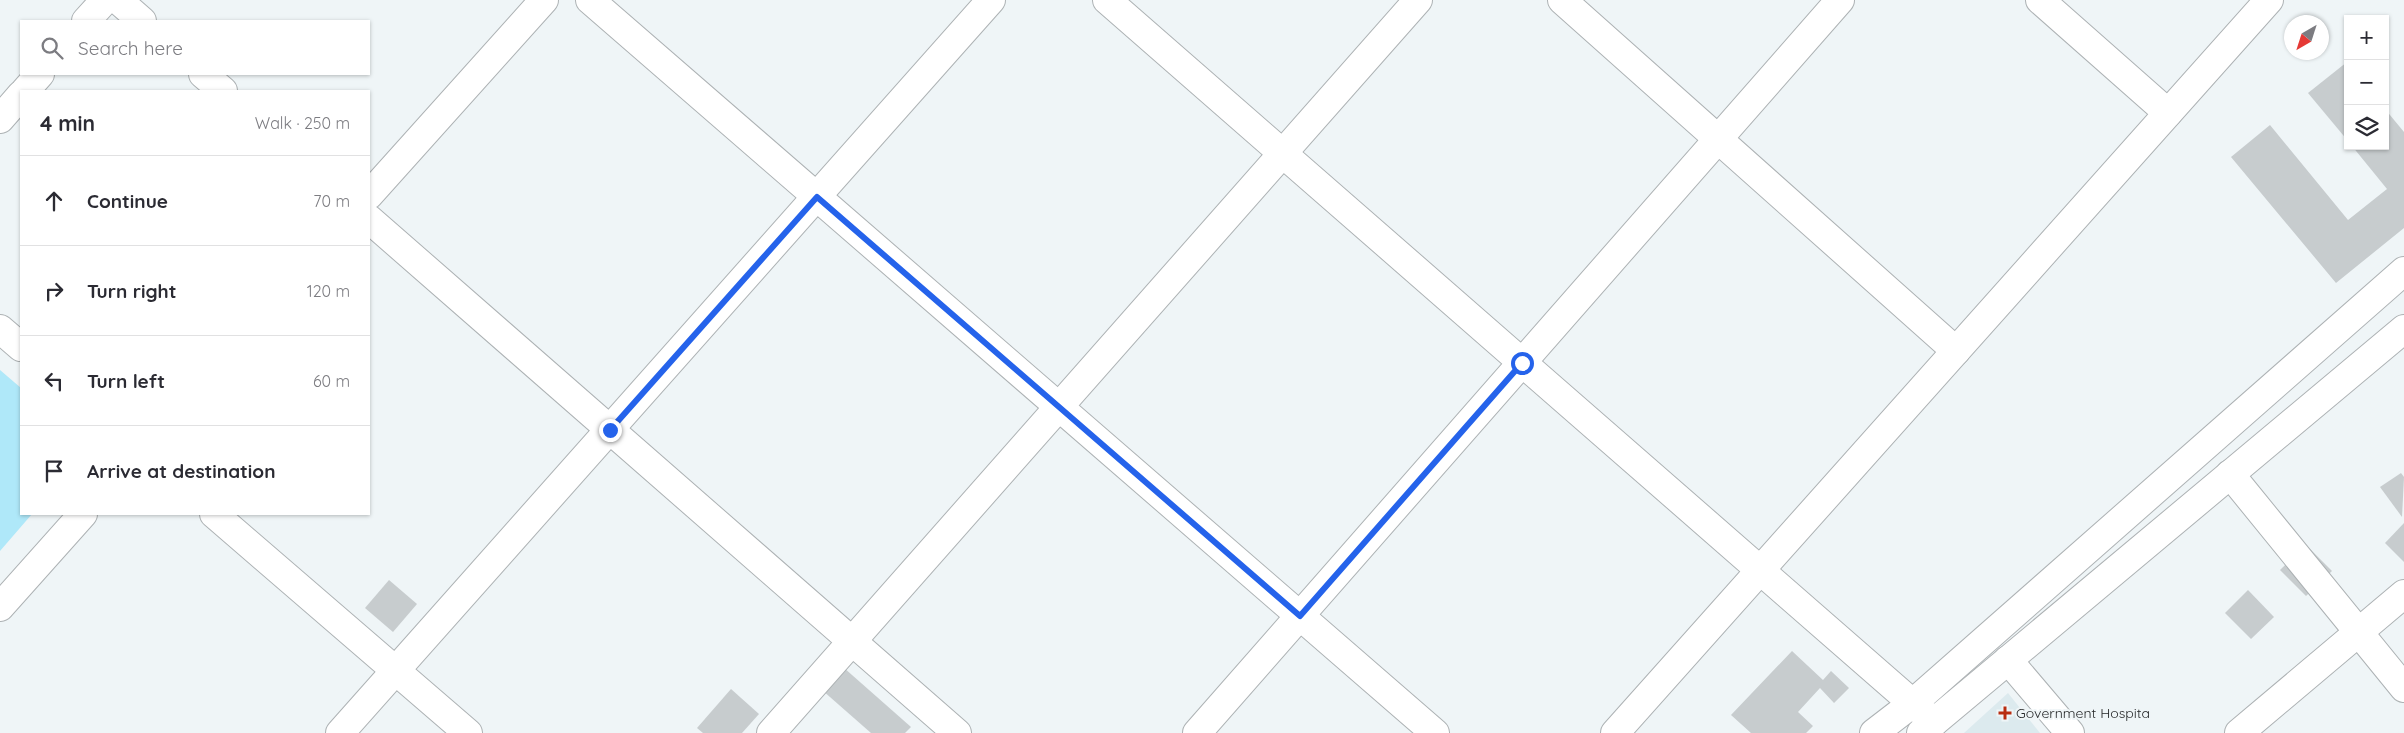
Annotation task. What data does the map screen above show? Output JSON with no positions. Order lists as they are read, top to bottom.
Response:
{
  "places": {
    "health": ["Government Hospita"]
  },
  "north": "bottom left",
  "page": {
    "map_buttons": ["+", "−"],
    "search": "Search here",
    "heading": ["4 min", "Walk · 250 m"],
    "list": [
      ["Continue", "70 m"],
      ["Turn right", "120 m"],
      ["Turn left", "60 m"],
      "Arrive at destination"
    ]
  }
}
